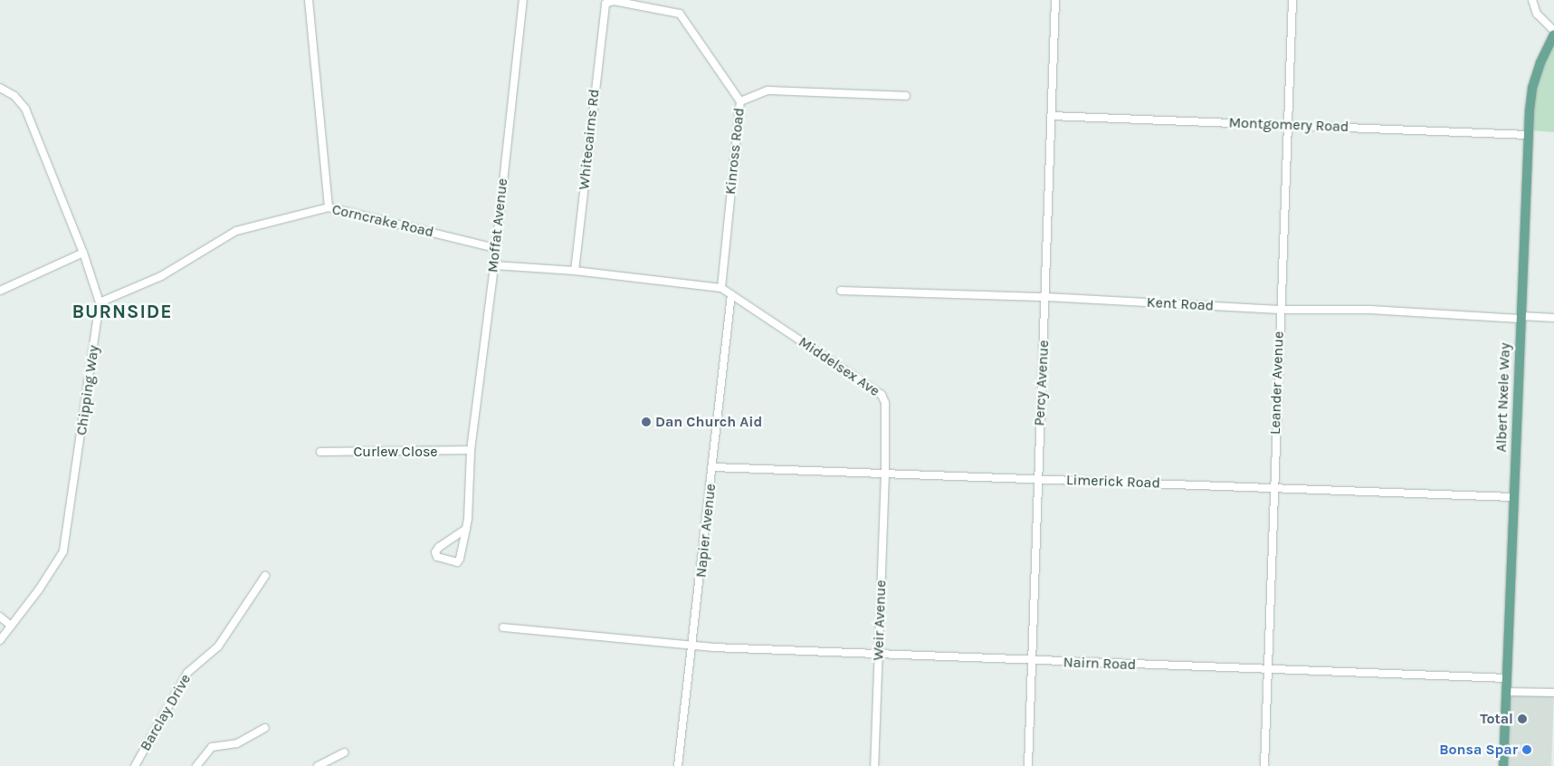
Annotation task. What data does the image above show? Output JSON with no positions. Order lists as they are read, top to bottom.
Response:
{
  "streets": {
    "main road": ["Albert Nxele Way"],
    "street": [
      "Montgomery Road",
      "Whitecairns Rd",
      "Kinross Road",
      "Corncrake Road",
      "Moffat Avenue",
      "Kent Road",
      "Middelsex Ave",
      "Percy Avenue",
      "Leander Avenue",
      "Chipping Way",
      "Curlew Close",
      "Limerick Road",
      "Napier Avenue",
      "Weir Avenue",
      "Nairn Road",
      "Barclay Drive"
    ]
  },
  "crossings": [
    ["Montgomery Road", "Percy Avenue"],
    ["Montgomery Road", "Leander Avenue"],
    ["Montgomery Road", "Albert Nxele Way"],
    ["Whitecairns Rd", "Kinross Road"],
    ["Corncrake Road", "Moffat Avenue"],
    ["Corncrake Road", "Chipping Way"],
    ["Moffat Avenue", "Curlew Close"],
    ["Kent Road", "Percy Avenue"],
    ["Kent Road", "Leander Avenue"],
    ["Kent Road", "Albert Nxele Way"],
    ["Middelsex Ave", "Limerick Road"],
    ["Middelsex Ave", "Napier Avenue"],
    ["Middelsex Ave", "Weir Avenue"],
    ["Percy Avenue", "Limerick Road"],
    ["Percy Avenue", "Nairn Road"],
    ["Leander Avenue", "Limerick Road"],
    ["Leander Avenue", "Nairn Road"],
    ["Albert Nxele Way", "Limerick Road"],
    ["Albert Nxele Way", "Nairn Road"],
    ["Limerick Road", "Napier Avenue"],
    ["Limerick Road", "Weir Avenue"],
    ["Napier Avenue", "Nairn Road"],
    ["Weir Avenue", "Nairn Road"]
  ],
  "districts": ["BURNSIDE"],
  "places": ["Dan Church Aid", "Total", "Bonsa Spar"]
}
